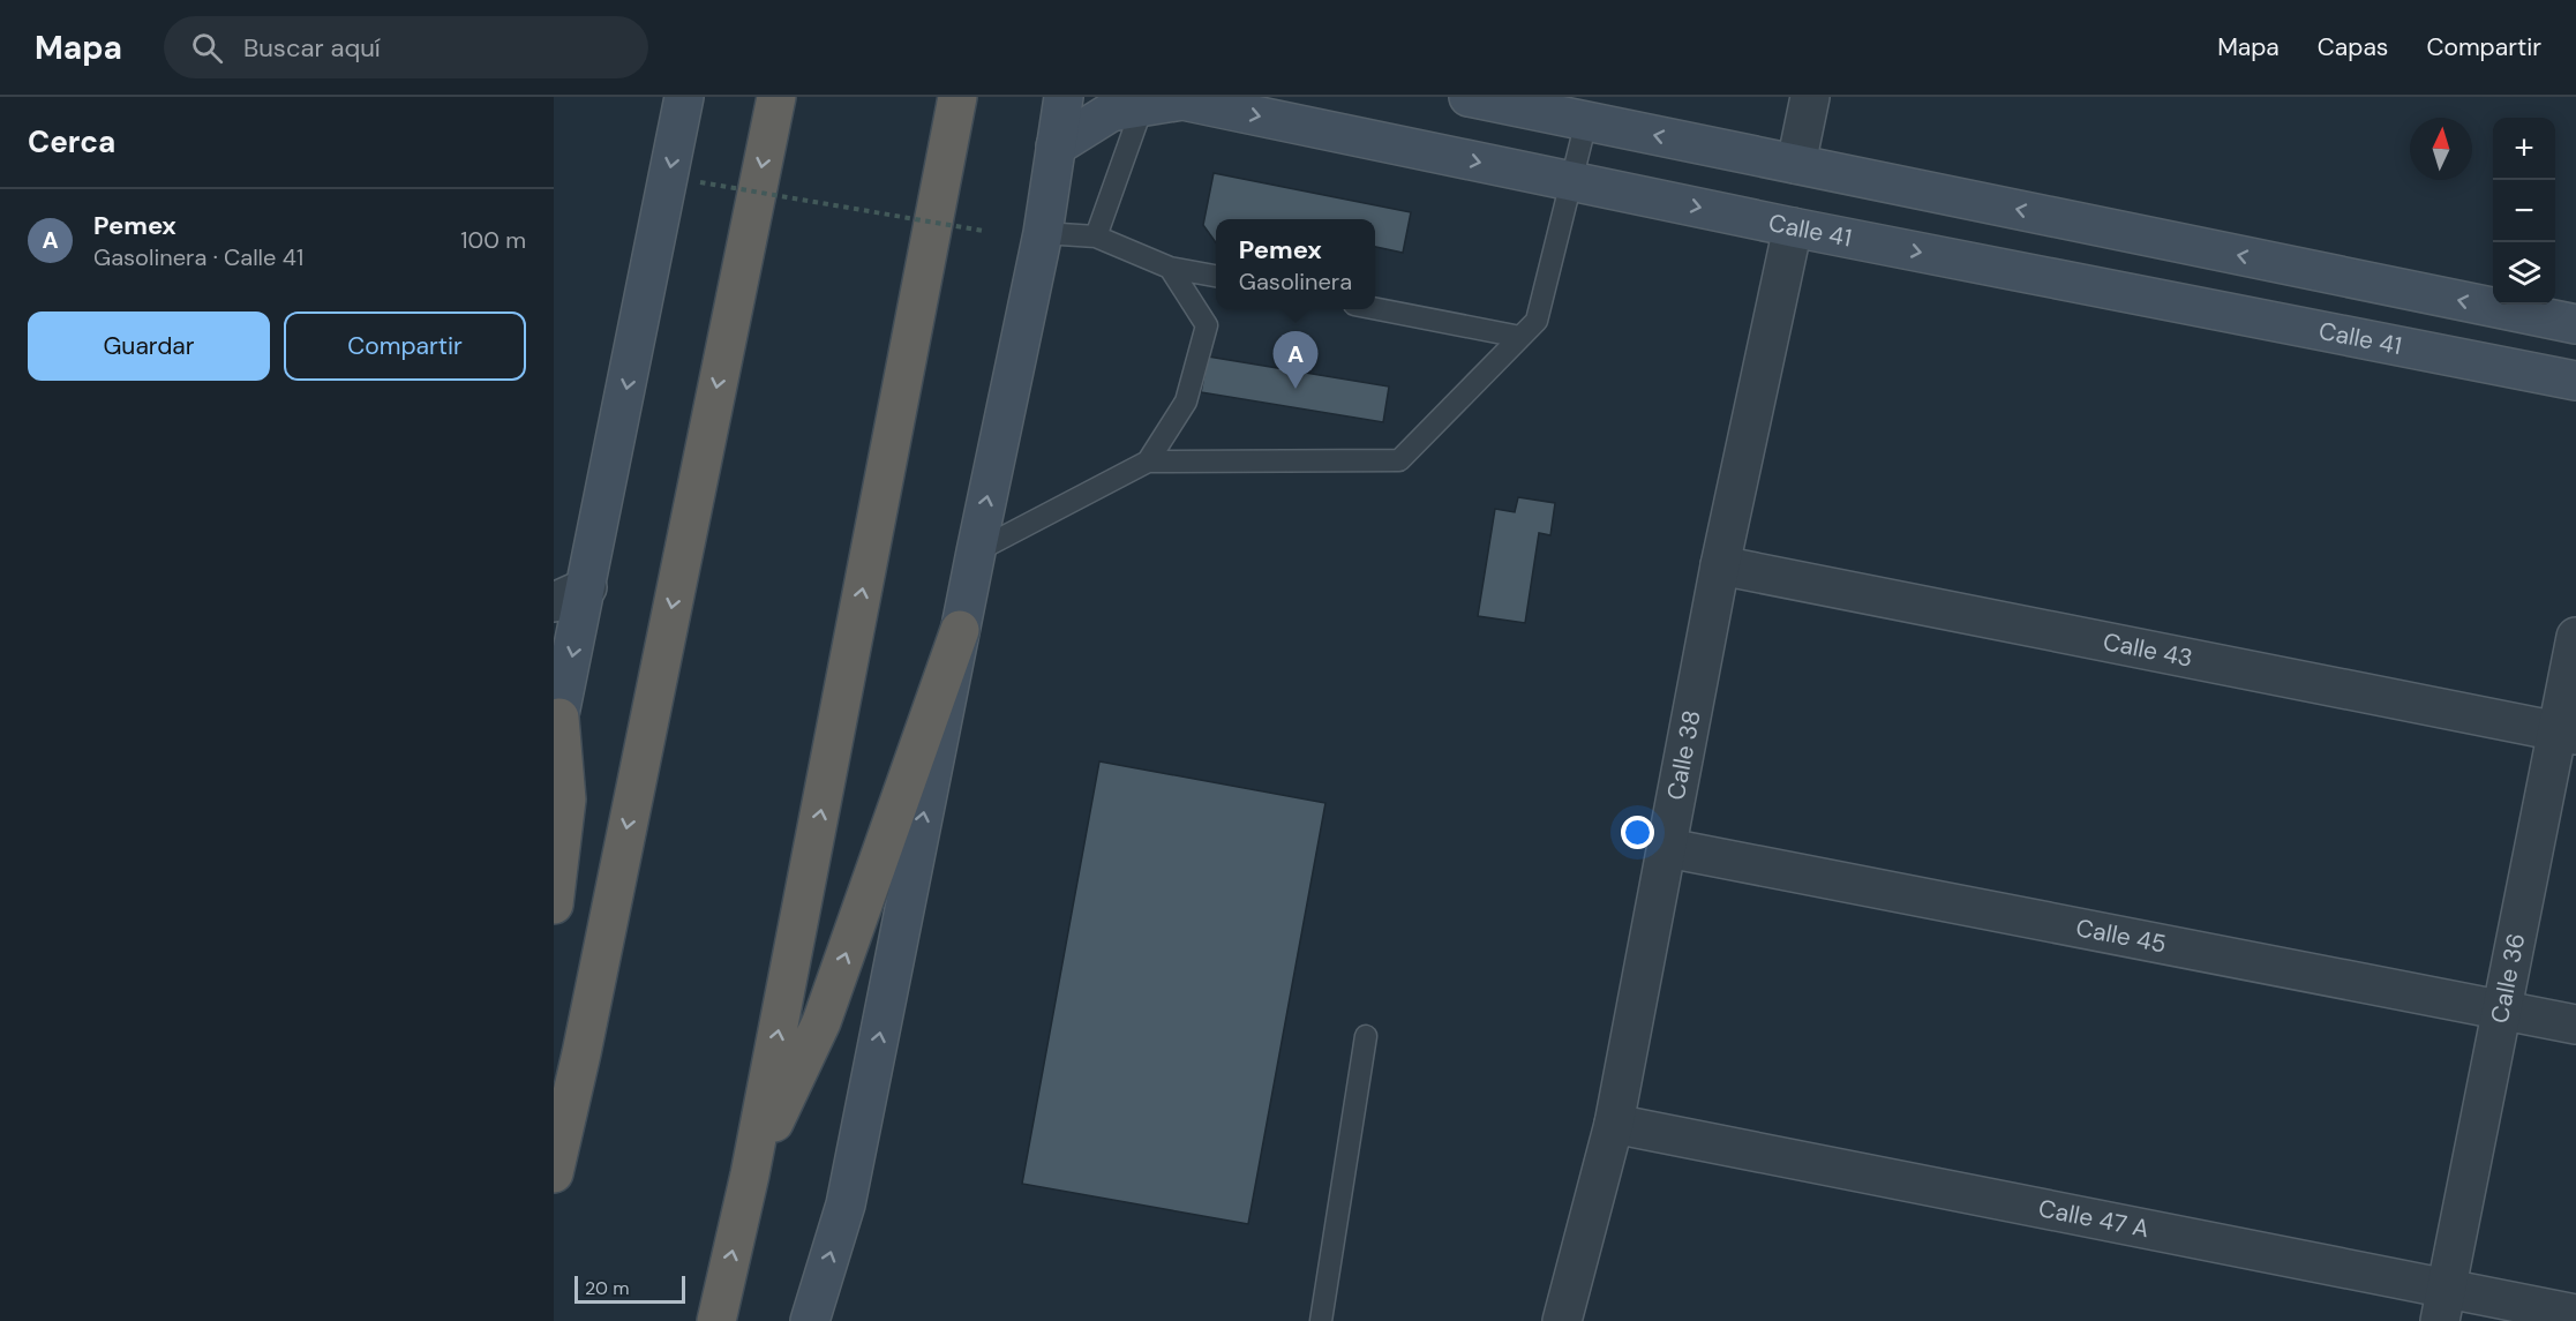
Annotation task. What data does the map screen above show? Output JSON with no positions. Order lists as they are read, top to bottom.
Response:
{
  "streets": {
    "main road": ["Calle 41"],
    "street": [
      "Calle 43",
      "Calle 38",
      "Calle 45",
      "Calle 36",
      "Calle 47 A"
    ]
  },
  "crossings": [
    ["Calle 41", "Calle 38"],
    ["Calle 43", "Calle 38"],
    ["Calle 43", "Calle 36"],
    ["Calle 38", "Calle 45"],
    ["Calle 38", "Calle 47 A"],
    ["Calle 45", "Calle 36"],
    ["Calle 36", "Calle 47 A"]
  ],
  "scale_bar": "20 m",
  "north": "top",
  "page": {
    "header": "Mapa",
    "search": "Buscar aquí",
    "nav": ["Mapa", "Capas", "Compartir"],
    "heading": "Cerca",
    "map_buttons": ["+", "−"],
    "list": [
      {
        "mark": "A",
        "name": "Pemex",
        "note": "Gasolinera · Calle 41",
        "value": "100 m"
      }
    ],
    "popup": ["Pemex", "Gasolinera"],
    "buttons": ["Guardar", "Compartir"],
    "pins": "A",
    "scale": "20 m"
  }
}
